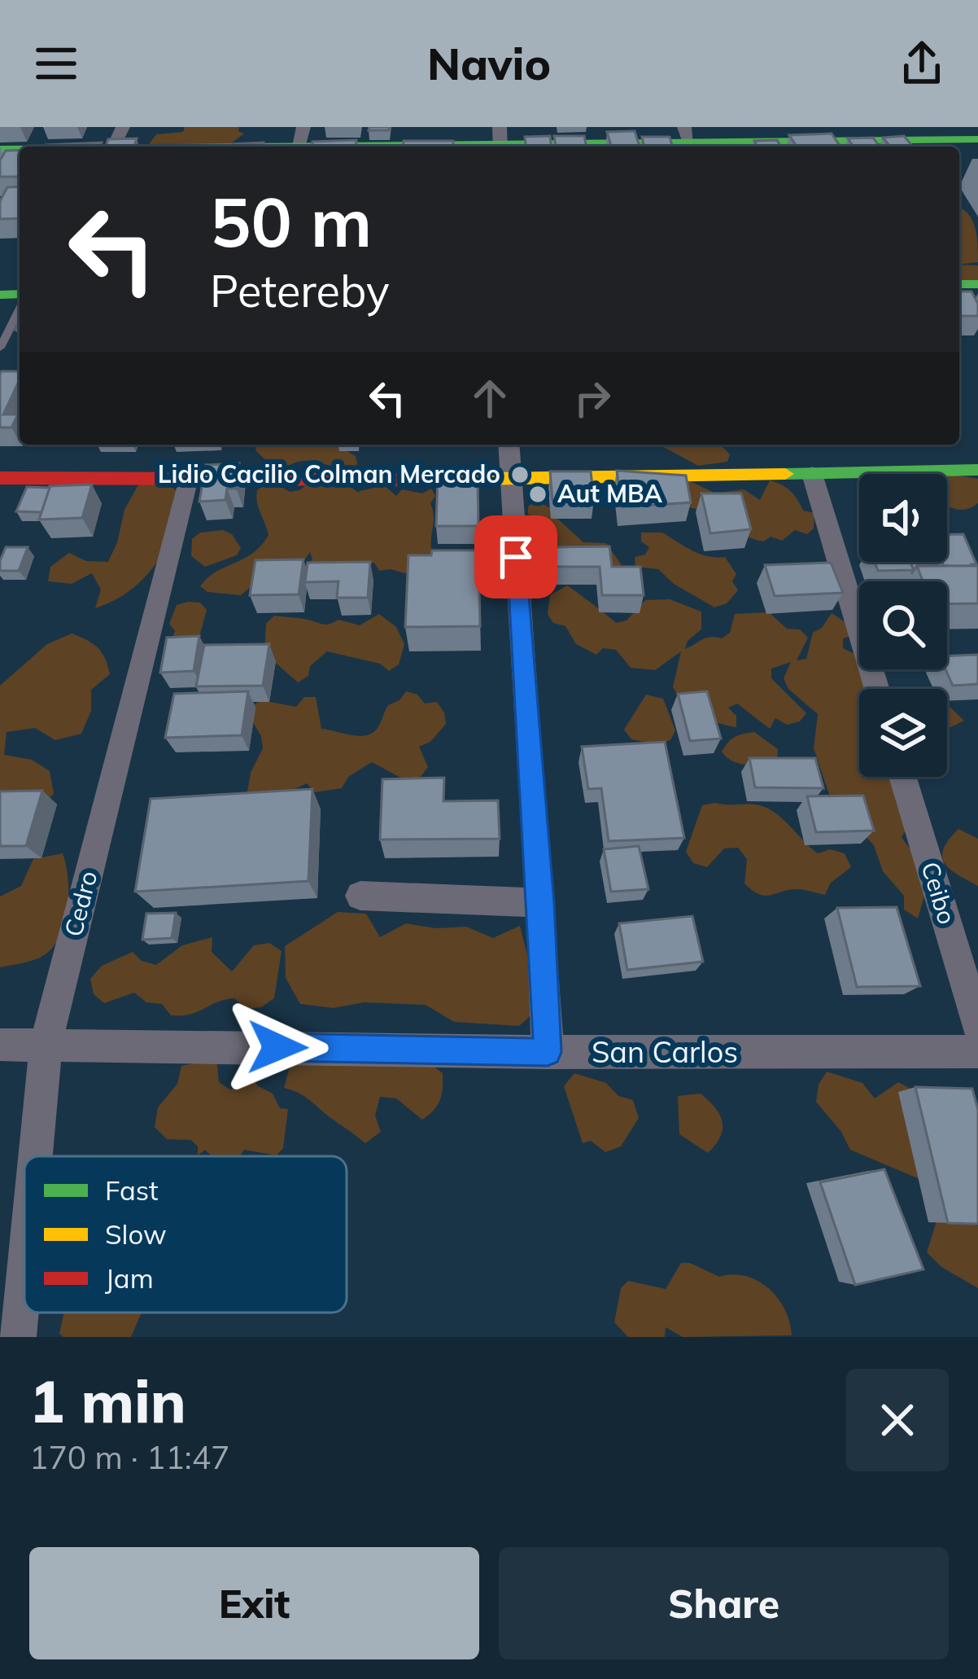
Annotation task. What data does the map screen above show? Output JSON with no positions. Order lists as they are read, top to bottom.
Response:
{
  "streets": {
    "street": ["Ceibo", "Cedro", "San Carlos"]
  },
  "crossings": [
    ["Cedro", "San Carlos"]
  ],
  "places": ["Lidio Cacilio Colman Mercado", "Aut MBA"],
  "legend": ["Fast", "Slow", "Jam"],
  "page": {
    "header": "Navio",
    "turn": ["50 m", "Petereby"],
    "heading": ["1 min", "170 m · 11:47"],
    "buttons": ["Exit", "Share"]
  }
}
